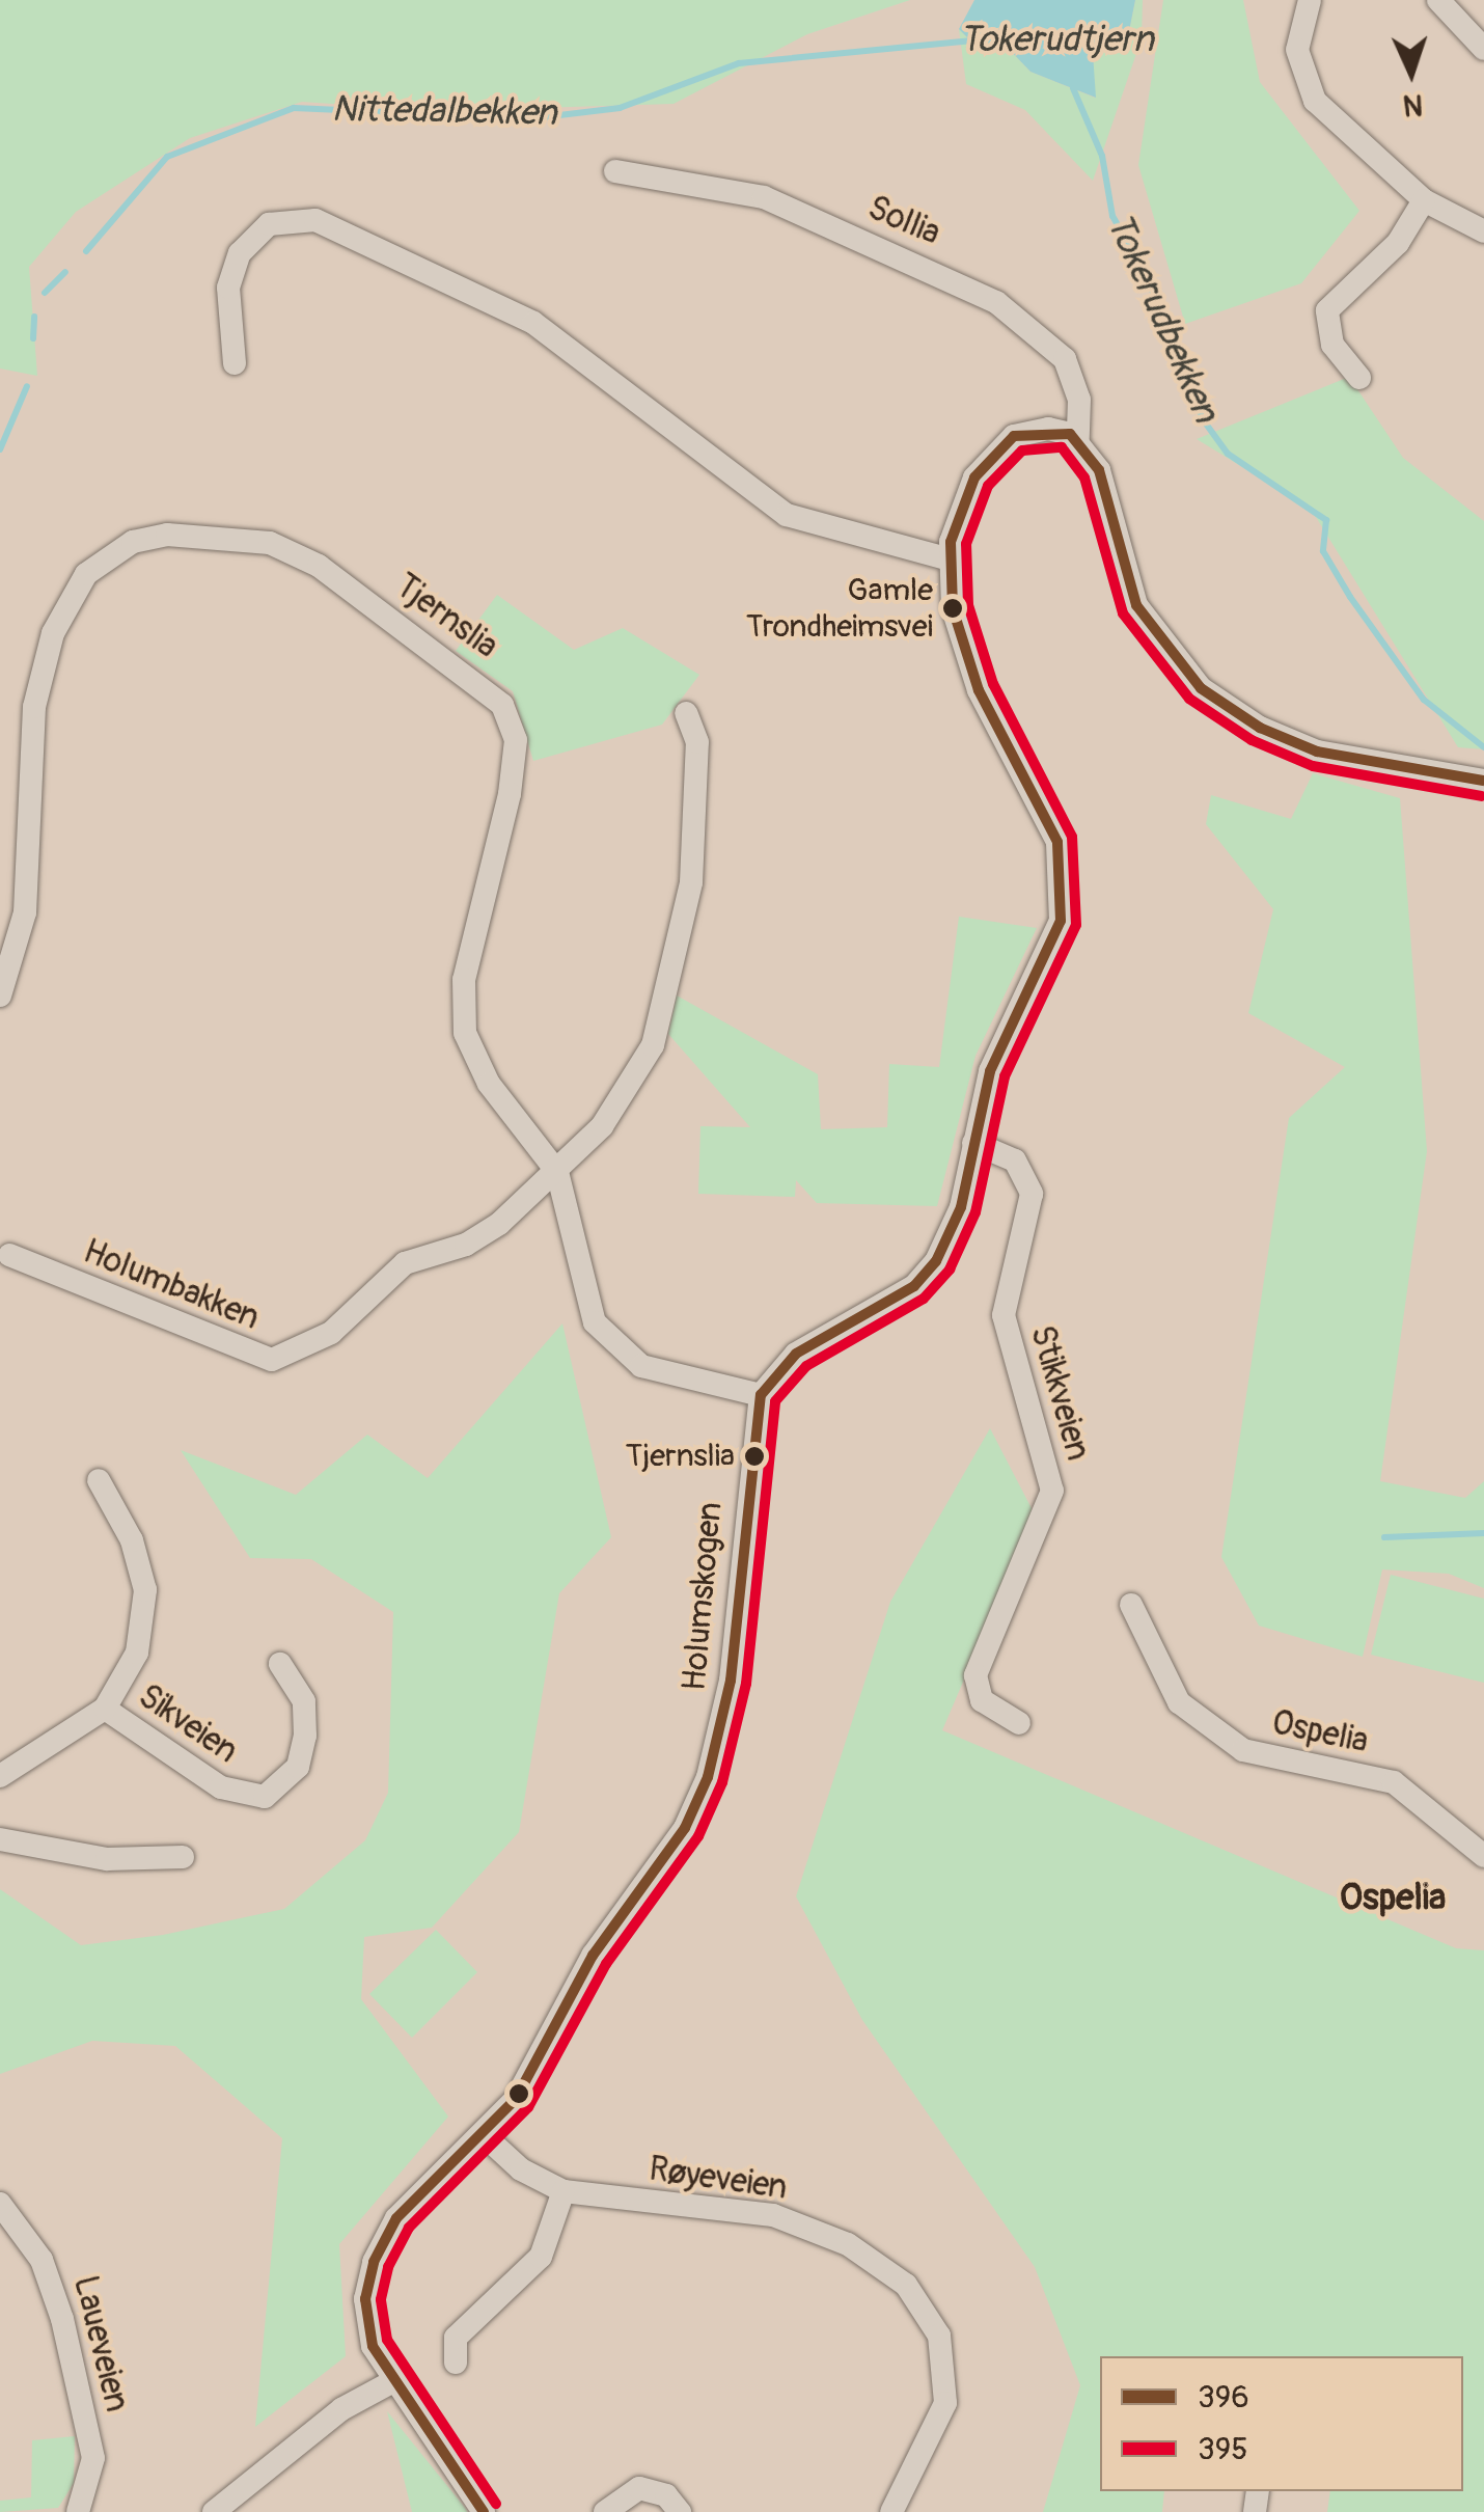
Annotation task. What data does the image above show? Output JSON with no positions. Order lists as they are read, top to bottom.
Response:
{
  "streets": {
    "street": [
      "Sollia",
      "Tjernslia",
      "Holumbakken",
      "Stikkveien",
      "Holumskogen",
      "Sikveien",
      "Ospelia",
      "Røyeveien",
      "Laueveien"
    ]
  },
  "crossings": [
    ["Tjernslia", "Holumbakken"],
    ["Tjernslia", "Holumskogen"],
    ["Holumskogen", "Røyeveien"]
  ],
  "districts": ["Ospelia"],
  "water": ["Tokerudtjern", "Nittedalbekken", "Tokerudbekken"],
  "places": ["Gamle Trondheimsvei", "Tjernslia"],
  "lines": ["transit line 396", "transit line 395"],
  "legend": ["396", "395"],
  "north": "bottom"
}
